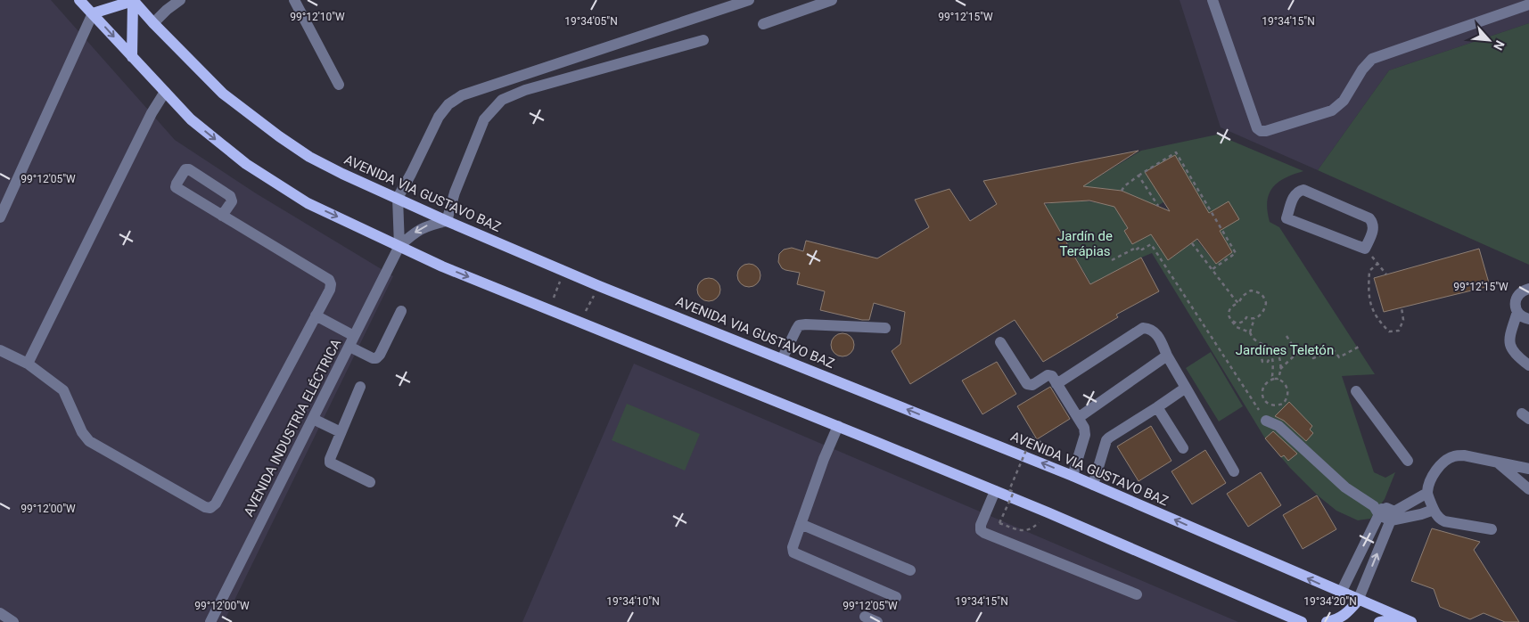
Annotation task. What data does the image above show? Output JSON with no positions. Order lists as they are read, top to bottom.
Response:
{
  "streets": {
    "main road": ["AVENIDA VIA GUSTAVO BAZ"],
    "street": ["AVENIDA INDUSTRIA ELÉCTRICA"]
  },
  "crossings": [
    ["AVENIDA VIA GUSTAVO BAZ", "AVENIDA INDUSTRIA ELÉCTRICA"]
  ],
  "parks": ["Jardín de Terápias", "Jardínes Teletón"],
  "north": "bottom right",
  "coordinates": [
    "99°12'10\"W",
    "99°12'15\"W",
    "19°34'05\"N",
    "19°34'15\"N",
    "99°12'05\"W",
    "99°12'00\"W",
    "19°34'10\"N",
    "19°34'20\"N"
  ]
}
